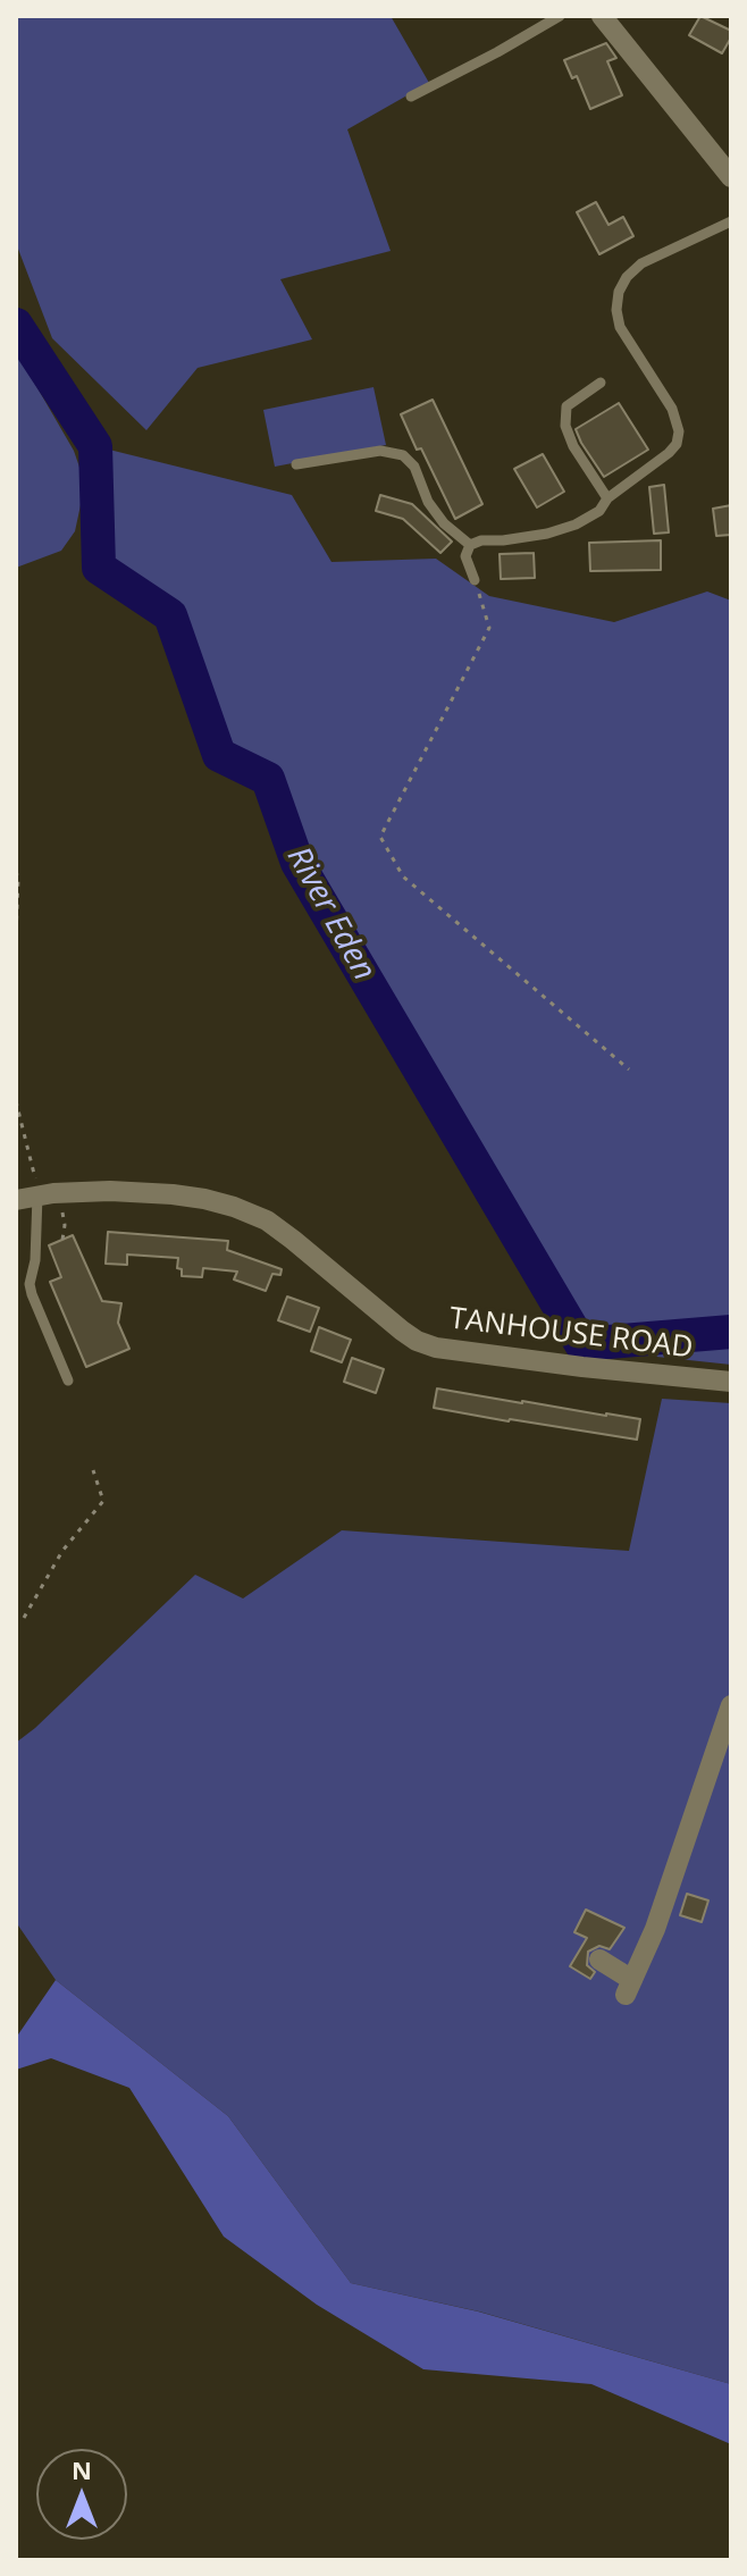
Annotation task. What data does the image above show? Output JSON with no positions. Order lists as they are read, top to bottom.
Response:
{
  "streets": {
    "street": ["TANHOUSE ROAD"]
  },
  "water": ["River Eden"],
  "north": "top"
}
